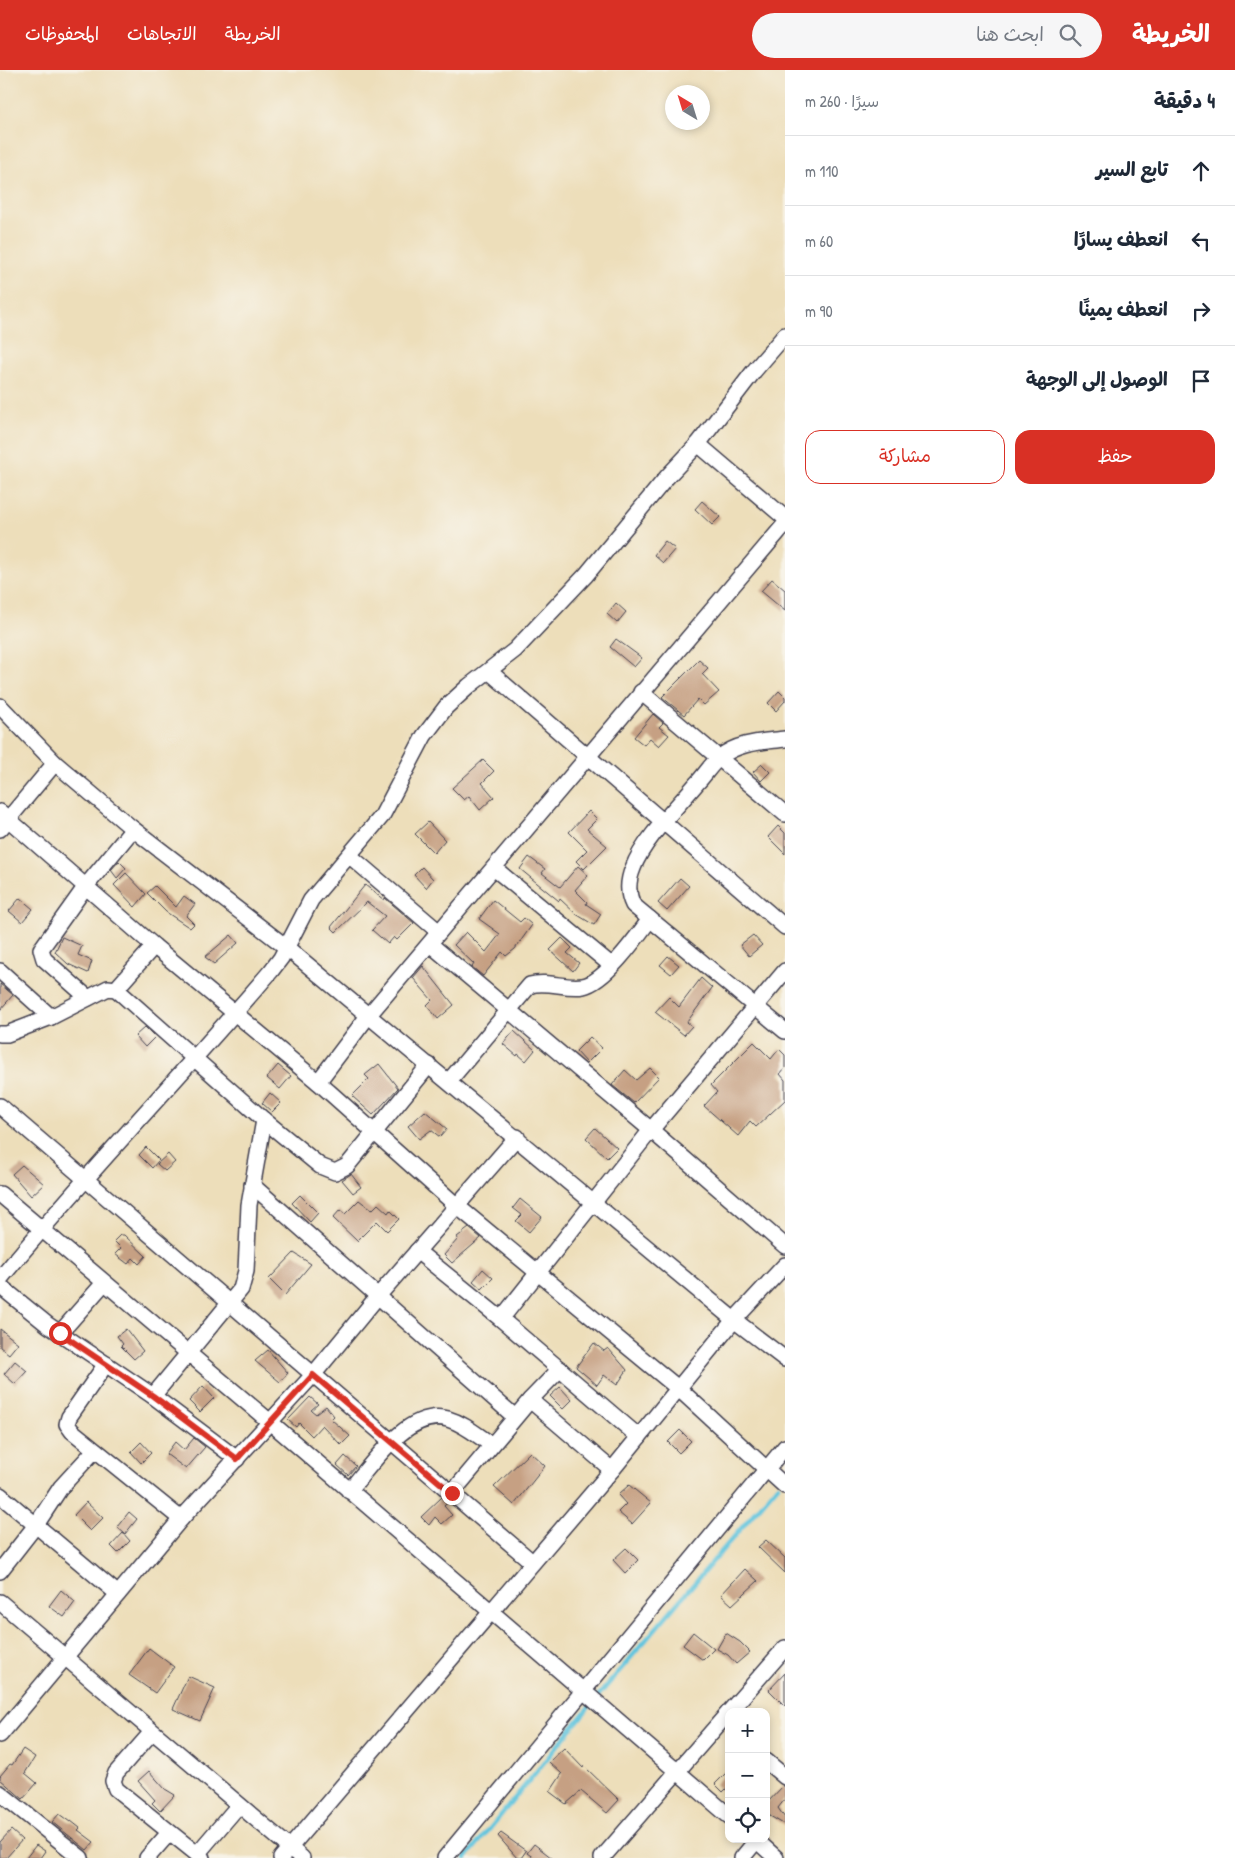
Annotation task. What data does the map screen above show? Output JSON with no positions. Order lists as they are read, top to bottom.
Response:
{
  "north": "top left",
  "page": {
    "header": "الخريطة",
    "search": "ابحث هنا",
    "nav": ["الخريطة", "الاتجاهات", "المحفوظات"],
    "heading": ["4 دقيقة", "سيرًا · 260 m"],
    "list": [
      ["تابع السير", "110 m"],
      ["انعطف يسارًا", "60 m"],
      ["انعطف يمينًا", "90 m"],
      "الوصول إلى الوجهة"
    ],
    "buttons": ["حفظ", "مشاركة"],
    "map_buttons": ["+", "−"]
  }
}
